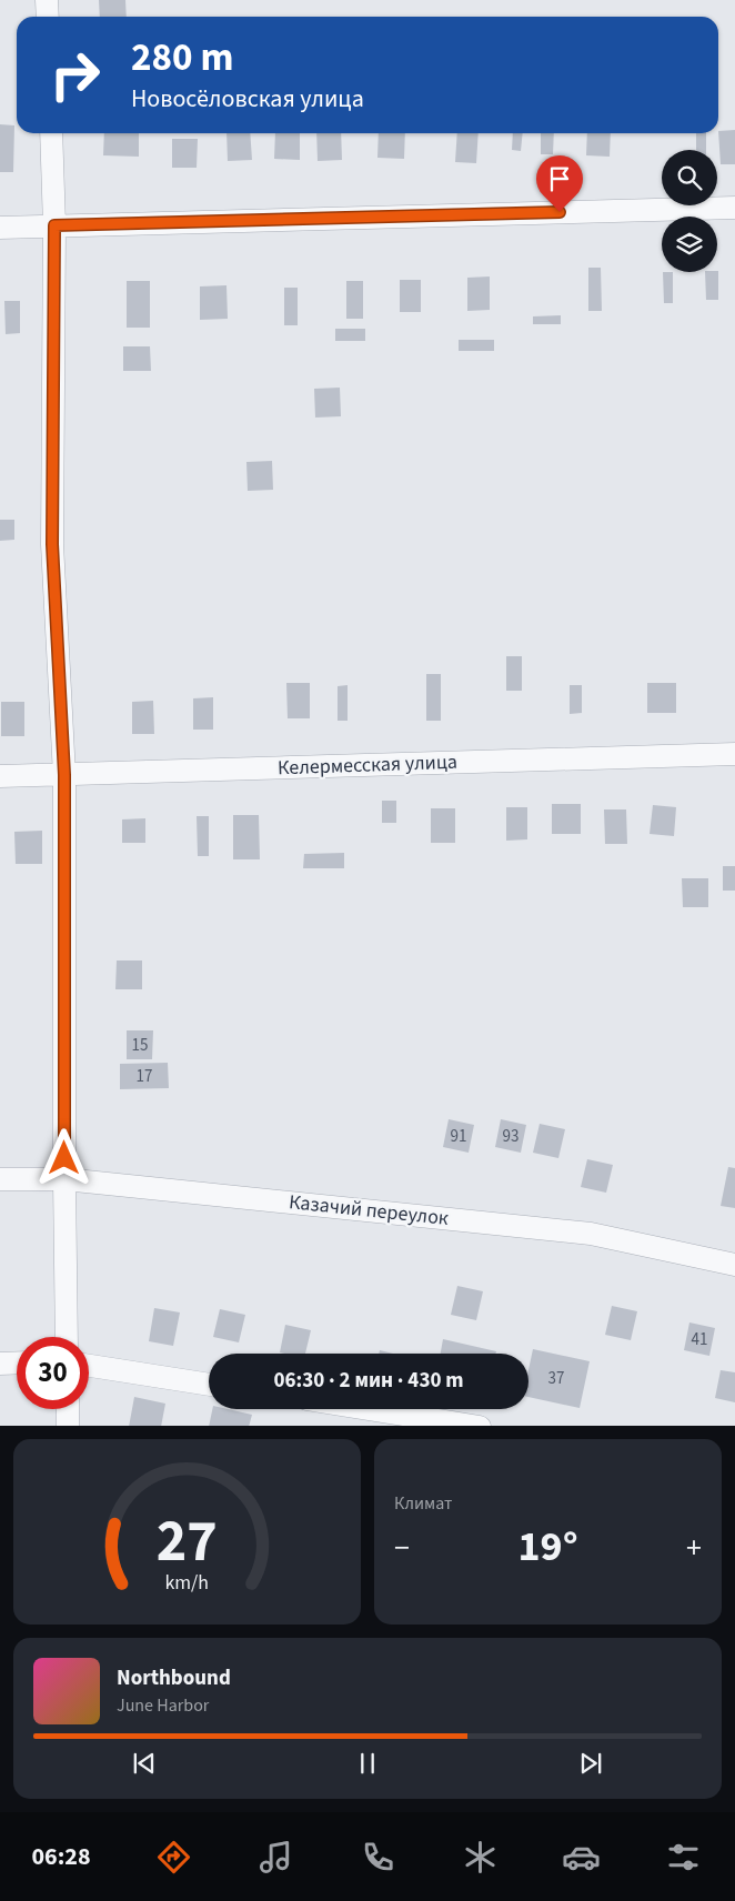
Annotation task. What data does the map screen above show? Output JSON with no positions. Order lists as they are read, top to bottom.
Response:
{
  "streets": {
    "street": ["Келермесская улица", "Казачий переулок"]
  },
  "house_numbers": [
    "15",
    "17",
    "91",
    "93",
    "41",
    "37"
  ],
  "page": {
    "turn": ["280 m", "Новосёловская улица"],
    "limit": "30",
    "trip": "06:30 · 2 мин · 430 m",
    "tile": "Климат",
    "heat": ["−", "19°", "+"],
    "song": ["Northbound", "June Harbor"],
    "tabs": "06:28",
    "gauge": ["27", "km/h"]
  }
}
